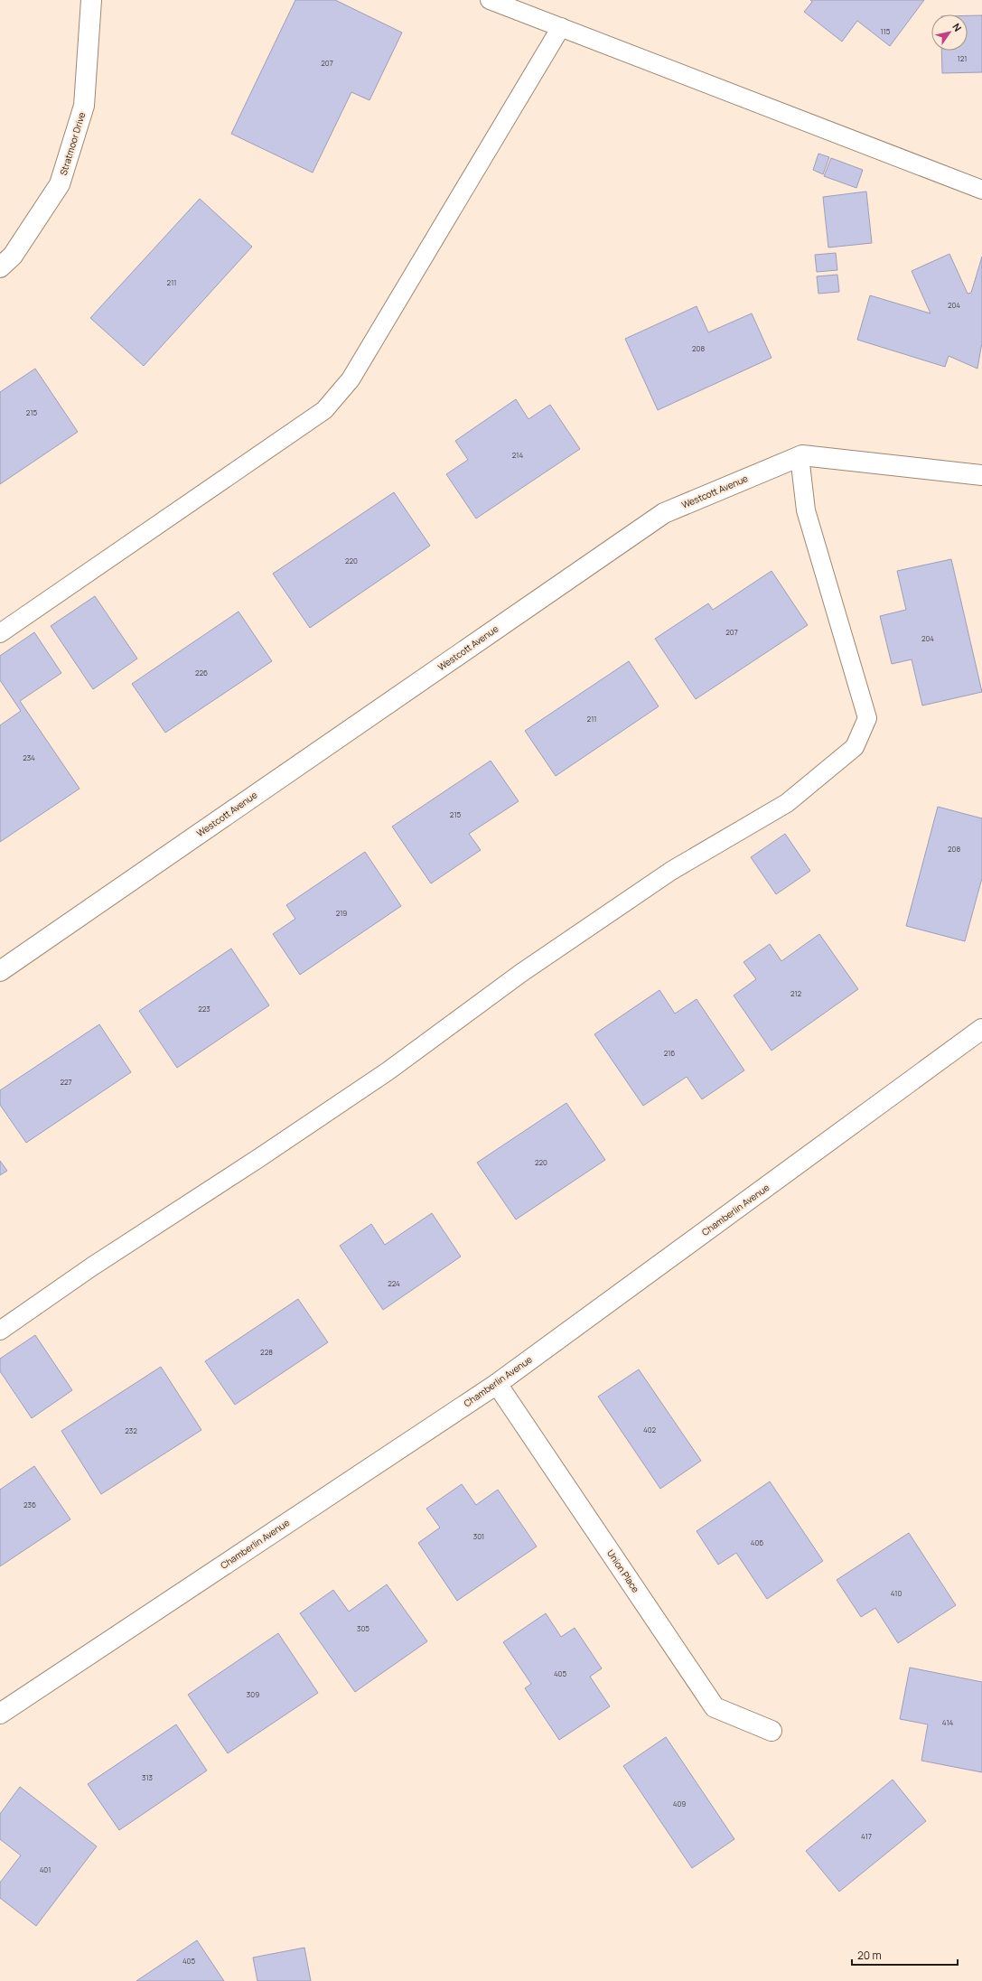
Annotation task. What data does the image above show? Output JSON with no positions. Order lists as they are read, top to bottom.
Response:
{
  "streets": {
    "street": [
      "Stratmoor Drive",
      "Westcott Avenue",
      "Chamberlin Avenue",
      "Union Place"
    ]
  },
  "crossings": [
    ["Chamberlin Avenue", "Union Place"]
  ],
  "house_numbers": [
    "115",
    "121",
    "207",
    "211",
    "204",
    "208",
    "215",
    "214",
    "220",
    "207",
    "204",
    "226",
    "211",
    "234",
    "215",
    "208",
    "219",
    "212",
    "223",
    "216",
    "227",
    "220",
    "224",
    "228",
    "402",
    "232",
    "236",
    "301",
    "406",
    "410",
    "305",
    "405",
    "309",
    "414",
    "313",
    "409",
    "417",
    "401",
    "405"
  ],
  "scale_bar": "20 m",
  "north": "top right"
}
